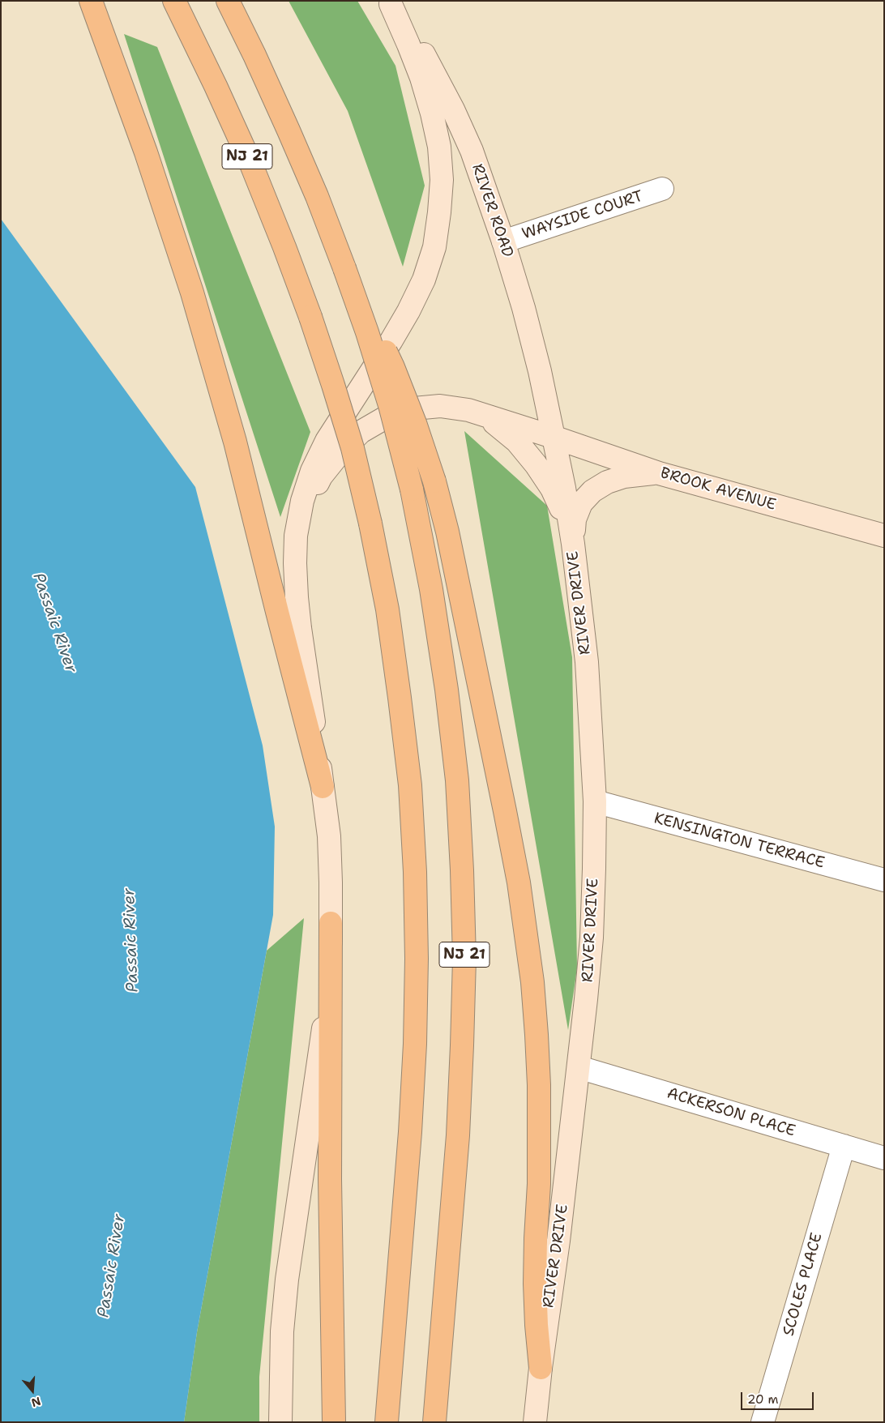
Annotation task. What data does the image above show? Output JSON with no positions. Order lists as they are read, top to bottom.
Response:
{
  "streets": {
    "highway": ["NJ 21"],
    "main road": ["RIVER ROAD", "BROOK AVENUE", "RIVER DRIVE"],
    "street": [
      "WAYSIDE COURT",
      "KENSINGTON TERRACE",
      "ACKERSON PLACE",
      "SCOLES PLACE"
    ]
  },
  "crossings": [
    ["RIVER ROAD", "WAYSIDE COURT"],
    ["RIVER ROAD", "BROOK AVENUE"],
    ["RIVER ROAD", "RIVER DRIVE"],
    ["BROOK AVENUE", "RIVER DRIVE"],
    ["RIVER DRIVE", "KENSINGTON TERRACE"],
    ["RIVER DRIVE", "ACKERSON PLACE"],
    ["ACKERSON PLACE", "SCOLES PLACE"]
  ],
  "water": ["Passaic River"],
  "scale_bar": "20 m",
  "north": "bottom"
}
